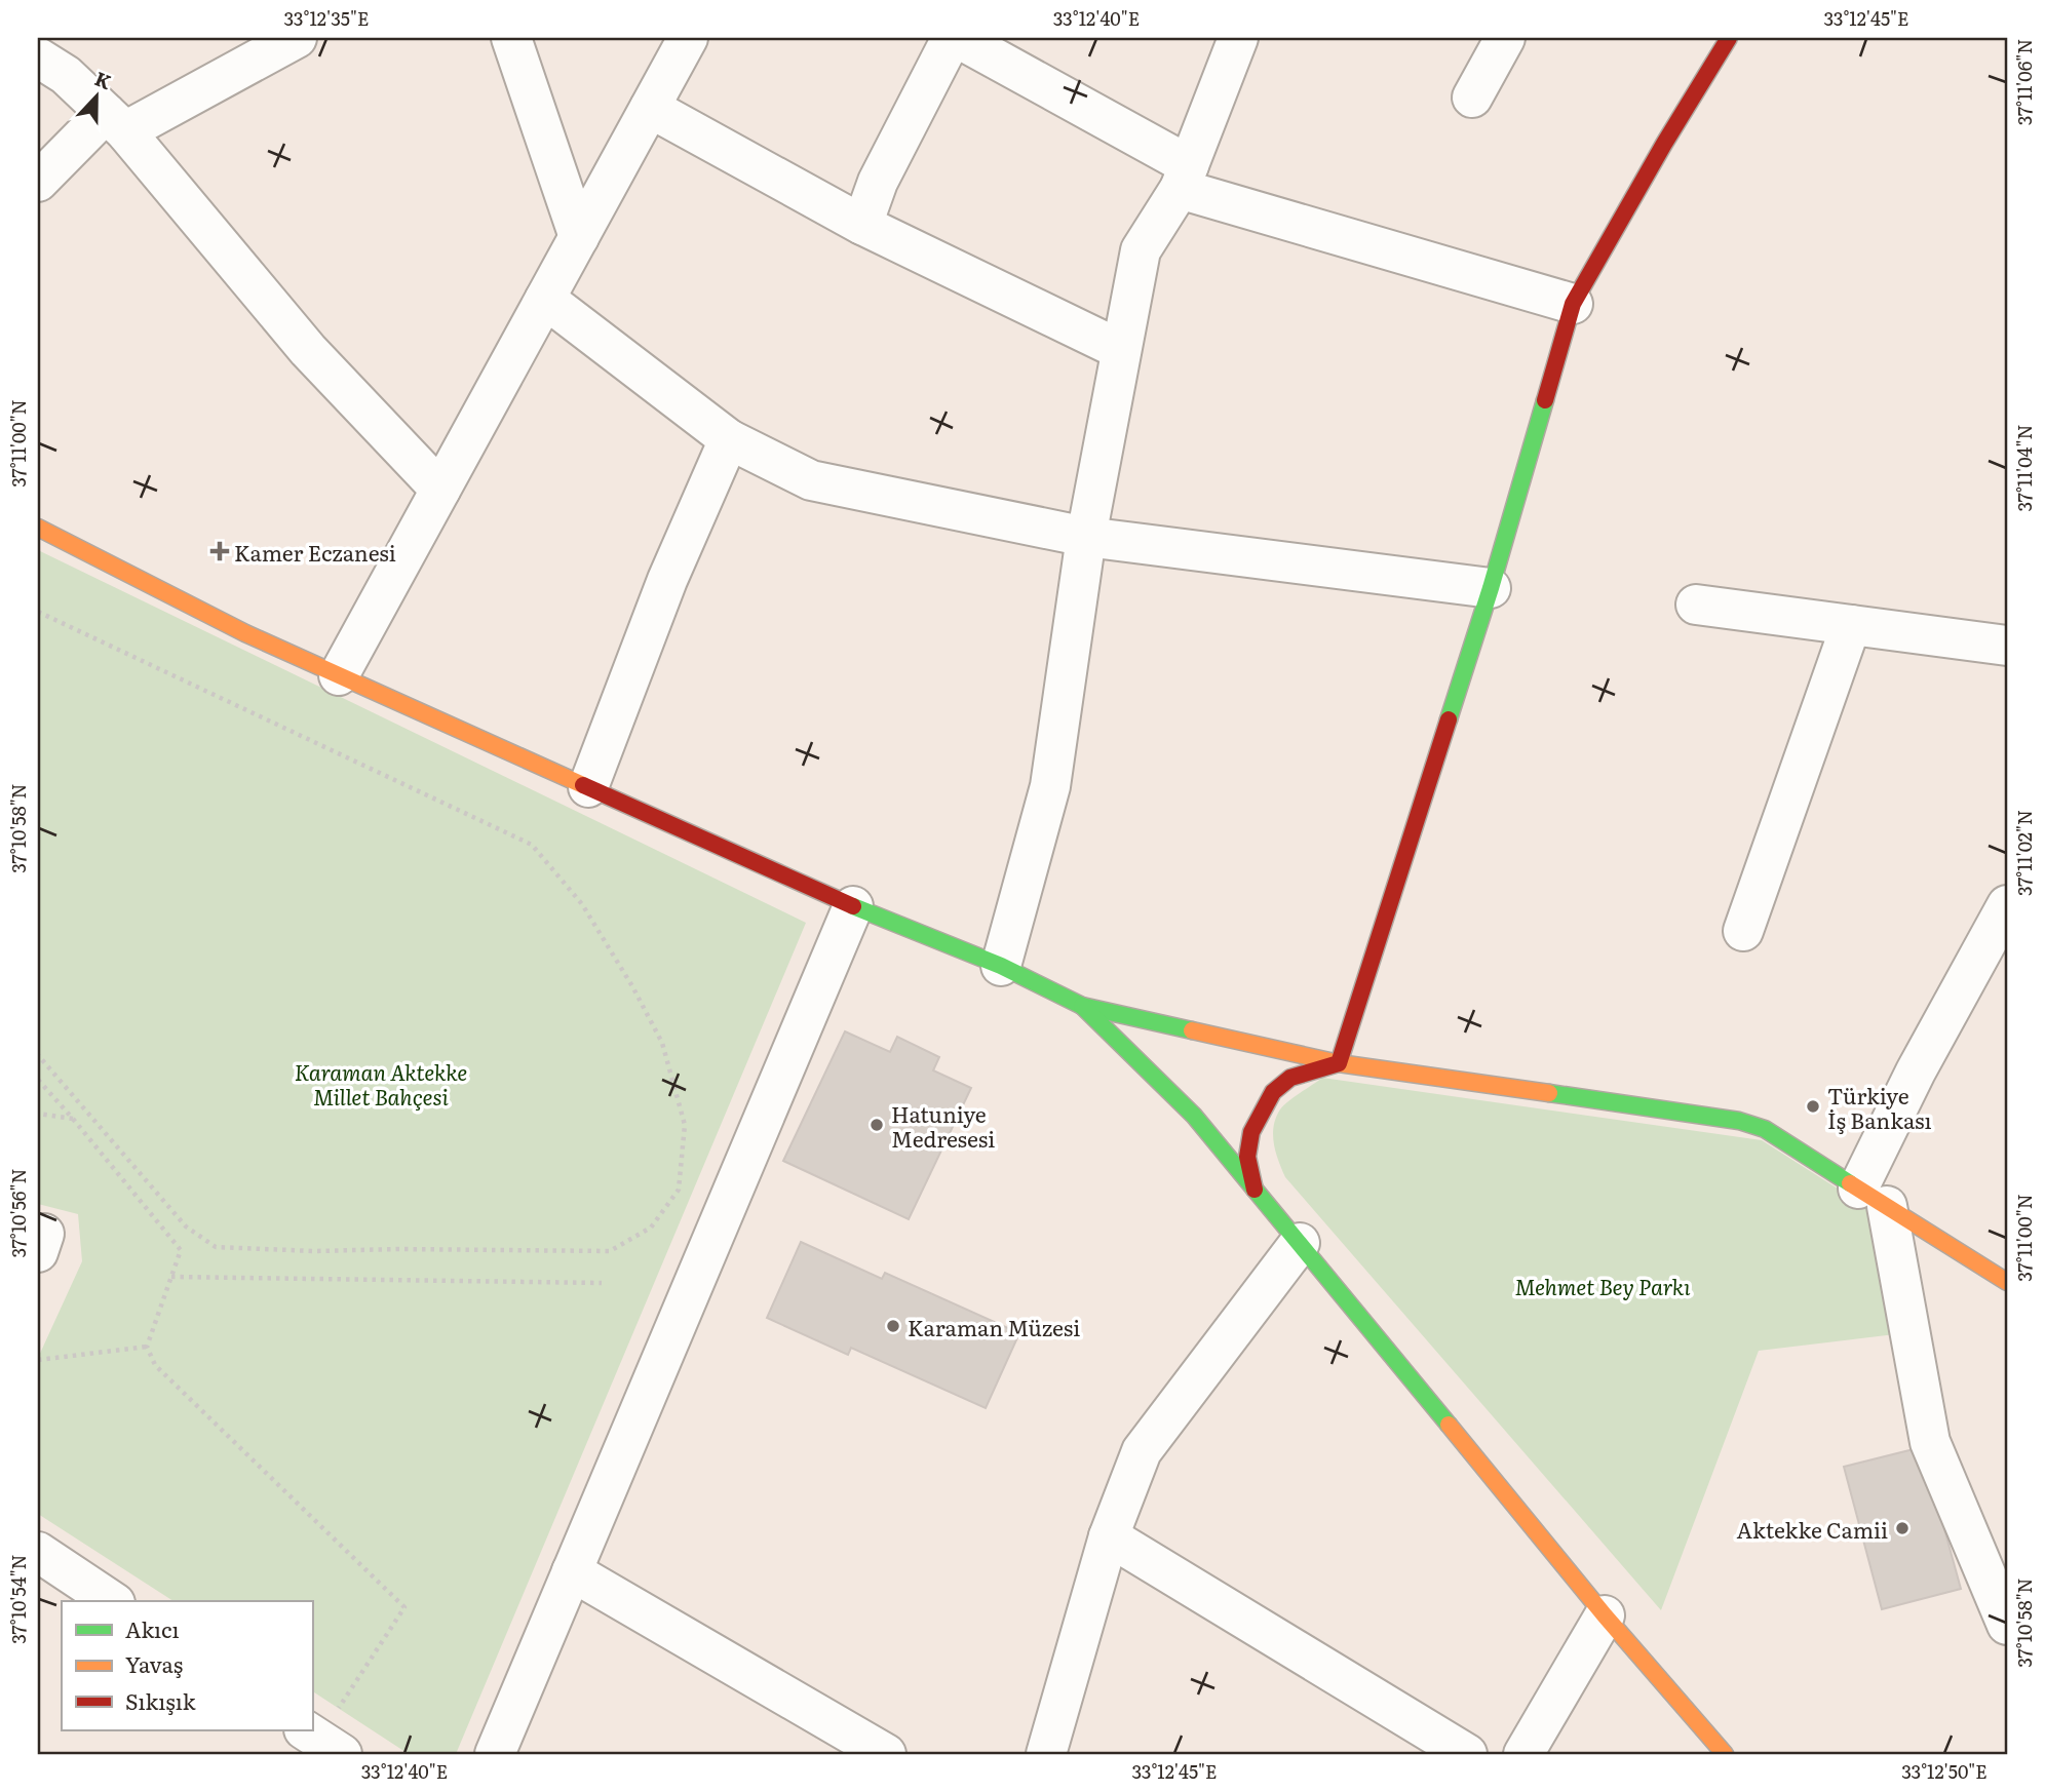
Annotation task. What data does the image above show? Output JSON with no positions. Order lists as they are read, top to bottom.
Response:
{
  "parks": ["Karaman Aktekke Millet Bahçesi", "Mehmet Bey Parkı"],
  "places": {
    "health": ["Kamer Eczanesi"],
    "other": [
      "Türkiye İş Bankası",
      "Hatuniye Medresesi",
      "Karaman Müzesi",
      "Aktekke Camii"
    ]
  },
  "legend": ["Akıcı", "Yavaş", "Sıkışık"],
  "north": "top",
  "coordinates": [
    "33°12'35\"E",
    "33°12'40\"E",
    "33°12'45\"E",
    "37°11'06\"N",
    "37°11'00\"N",
    "37°11'04\"N",
    "37°10'58\"N",
    "37°11'02\"N",
    "37°10'56\"N",
    "37°10'54\"N",
    "33°12'50\"E"
  ]
}
